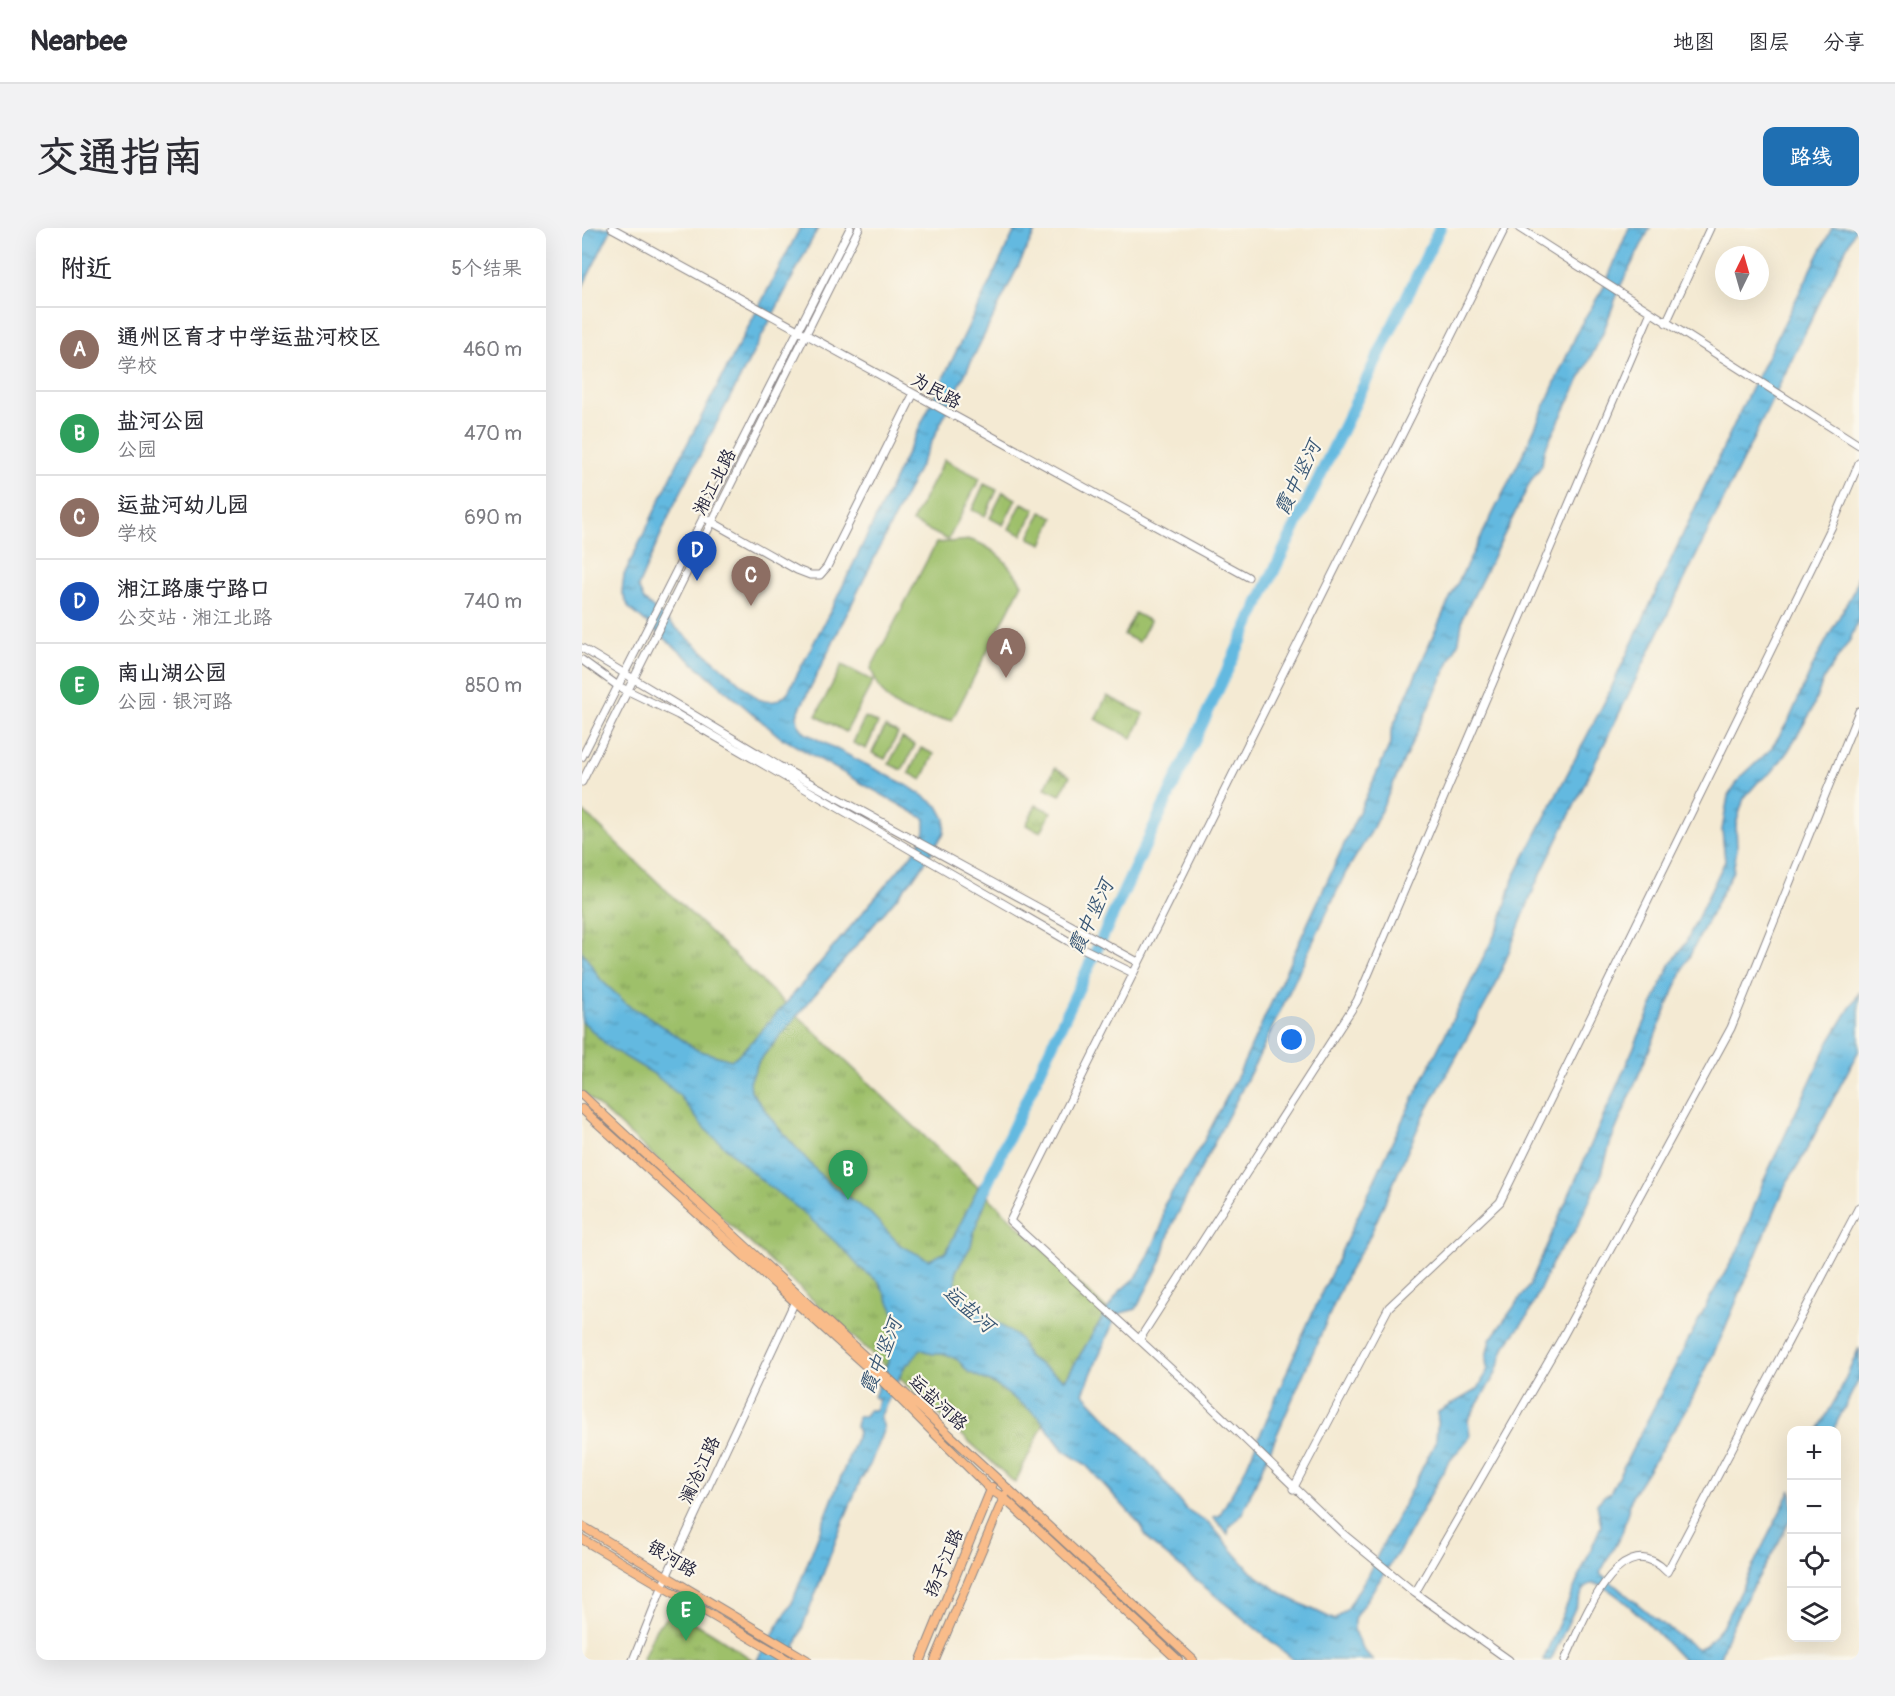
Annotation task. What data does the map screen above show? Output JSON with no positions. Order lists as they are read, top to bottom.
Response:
{
  "streets": {
    "main road": ["运盐河路", "银河路", "扬子江路"],
    "street": ["为民路", "湘江北路", "澜沧江路"]
  },
  "crossings": [
    ["为民路", "湘江北路"],
    ["运盐河路", "澜沧江路"],
    ["运盐河路", "扬子江路"],
    ["澜沧江路", "银河路"]
  ],
  "water": ["霞中竖河", "运盐河"],
  "north": "top",
  "page": {
    "header": "Nearbee",
    "nav": ["地图", "图层", "分享"],
    "buttons": "路线",
    "title": "交通指南",
    "heading": ["附近", "5个结果"],
    "list": [
      {
        "mark": "A",
        "name": "通州区育才中学运盐河校区",
        "note": "学校",
        "value": "460 m"
      },
      {
        "mark": "B",
        "name": "盐河公园",
        "note": "公园",
        "value": "470 m"
      },
      {
        "mark": "C",
        "name": "运盐河幼儿园",
        "note": "学校",
        "value": "690 m"
      },
      {
        "mark": "D",
        "name": "湘江路康宁路口",
        "note": "公交站 · 湘江北路",
        "value": "740 m"
      },
      {
        "mark": "E",
        "name": "南山湖公园",
        "note": "公园 · 银河路",
        "value": "850 m"
      }
    ],
    "pins": [
      "D",
      "C",
      "A",
      "B",
      "E"
    ],
    "map_buttons": ["+", "−"]
  }
}
